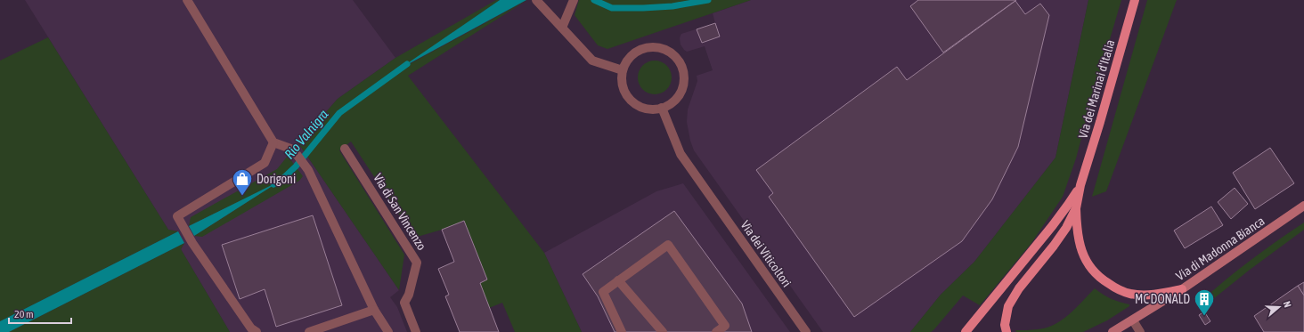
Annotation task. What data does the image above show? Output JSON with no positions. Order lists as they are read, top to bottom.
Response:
{
  "streets": {
    "main road": ["Via dei Marinai d'Italia", "Via di Madonna Bianca"],
    "street": ["Via di San Vincenzo", "Via dei Viticoltori"]
  },
  "water": ["Rio Valnigra"],
  "places": {
    "shop": ["Dorigoni"],
    "building": ["MC DONALD"]
  },
  "scale_bar": "20 m",
  "north": "right"
}
